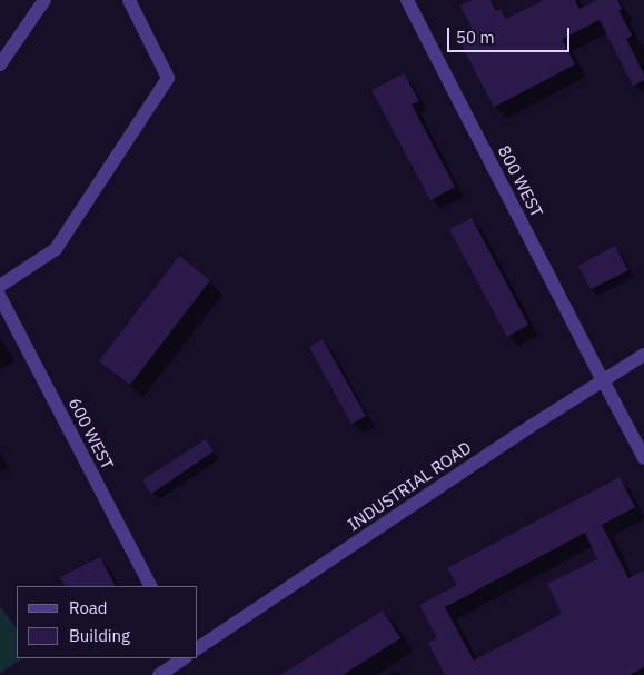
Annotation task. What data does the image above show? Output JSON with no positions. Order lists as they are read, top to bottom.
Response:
{
  "streets": {
    "street": ["800 WEST", "600 WEST", "INDUSTRIAL ROAD"]
  },
  "crossings": [
    ["800 WEST", "INDUSTRIAL ROAD"]
  ],
  "legend": ["Road", "Building"],
  "scale_bar": "50 m"
}
